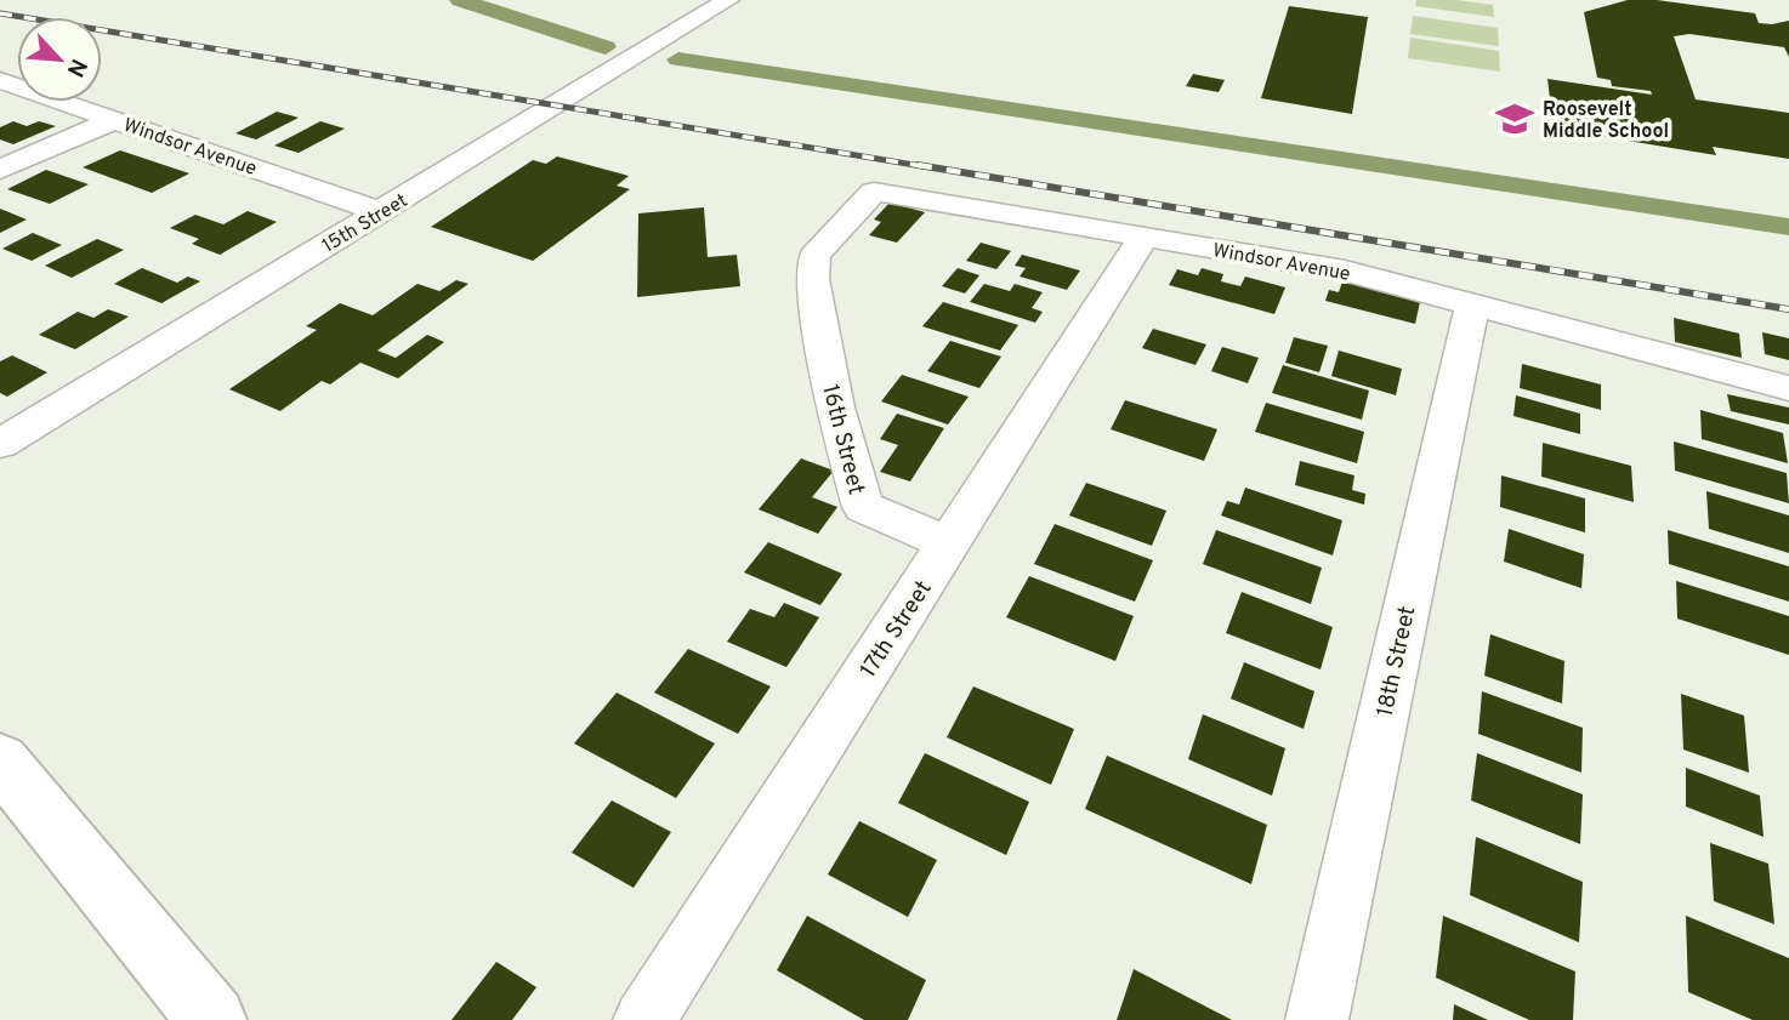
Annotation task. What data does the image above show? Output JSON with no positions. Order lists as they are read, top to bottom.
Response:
{
  "streets": {
    "street": [
      "Windsor Avenue",
      "15th Street",
      "16th Street",
      "17th Street",
      "18th Street"
    ]
  },
  "crossings": [
    ["Windsor Avenue", "15th Street"],
    ["Windsor Avenue", "16th Street"],
    ["Windsor Avenue", "17th Street"],
    ["Windsor Avenue", "18th Street"],
    ["16th Street", "17th Street"]
  ],
  "places": {
    "school or university": ["Roosevelt Middle School"]
  },
  "north": "bottom right"
}
